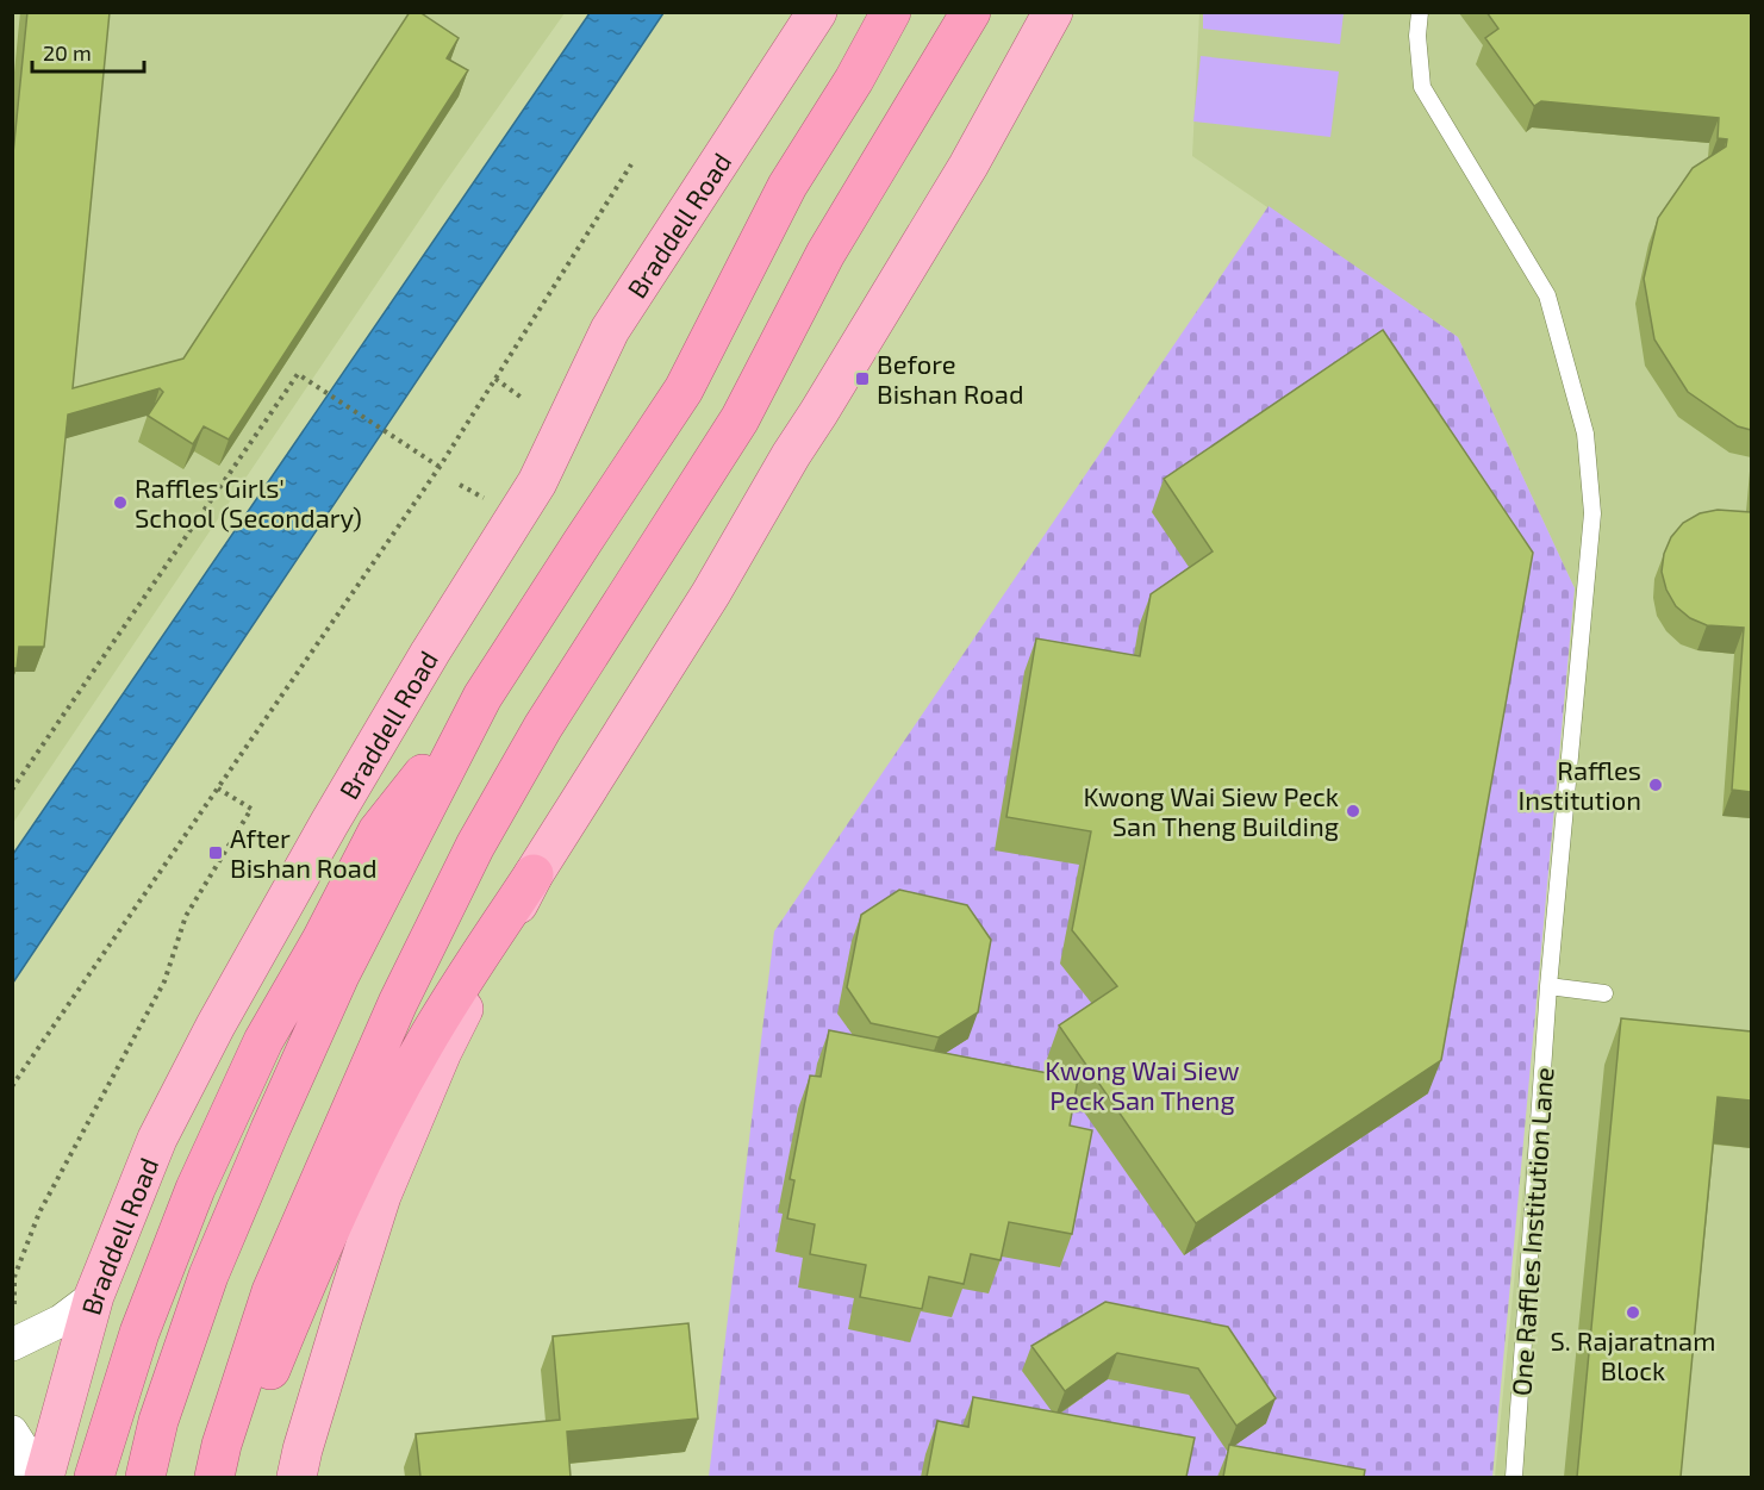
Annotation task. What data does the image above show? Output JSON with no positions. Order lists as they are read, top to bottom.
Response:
{
  "streets": {
    "main road": ["Braddell Road"],
    "lane": ["One Raffles Institution Lane"]
  },
  "parks": ["Kwong Wai Siew Peck San Theng"],
  "places": {
    "transit": ["Before Bishan Road", "After Bishan Road"],
    "other": [
      "Raffles Girls' School (Secondary)",
      "Raffles Institution",
      "Kwong Wai Siew Peck San Theng Building",
      "S. Rajaratnam Block"
    ]
  },
  "scale_bar": "20 m"
}
